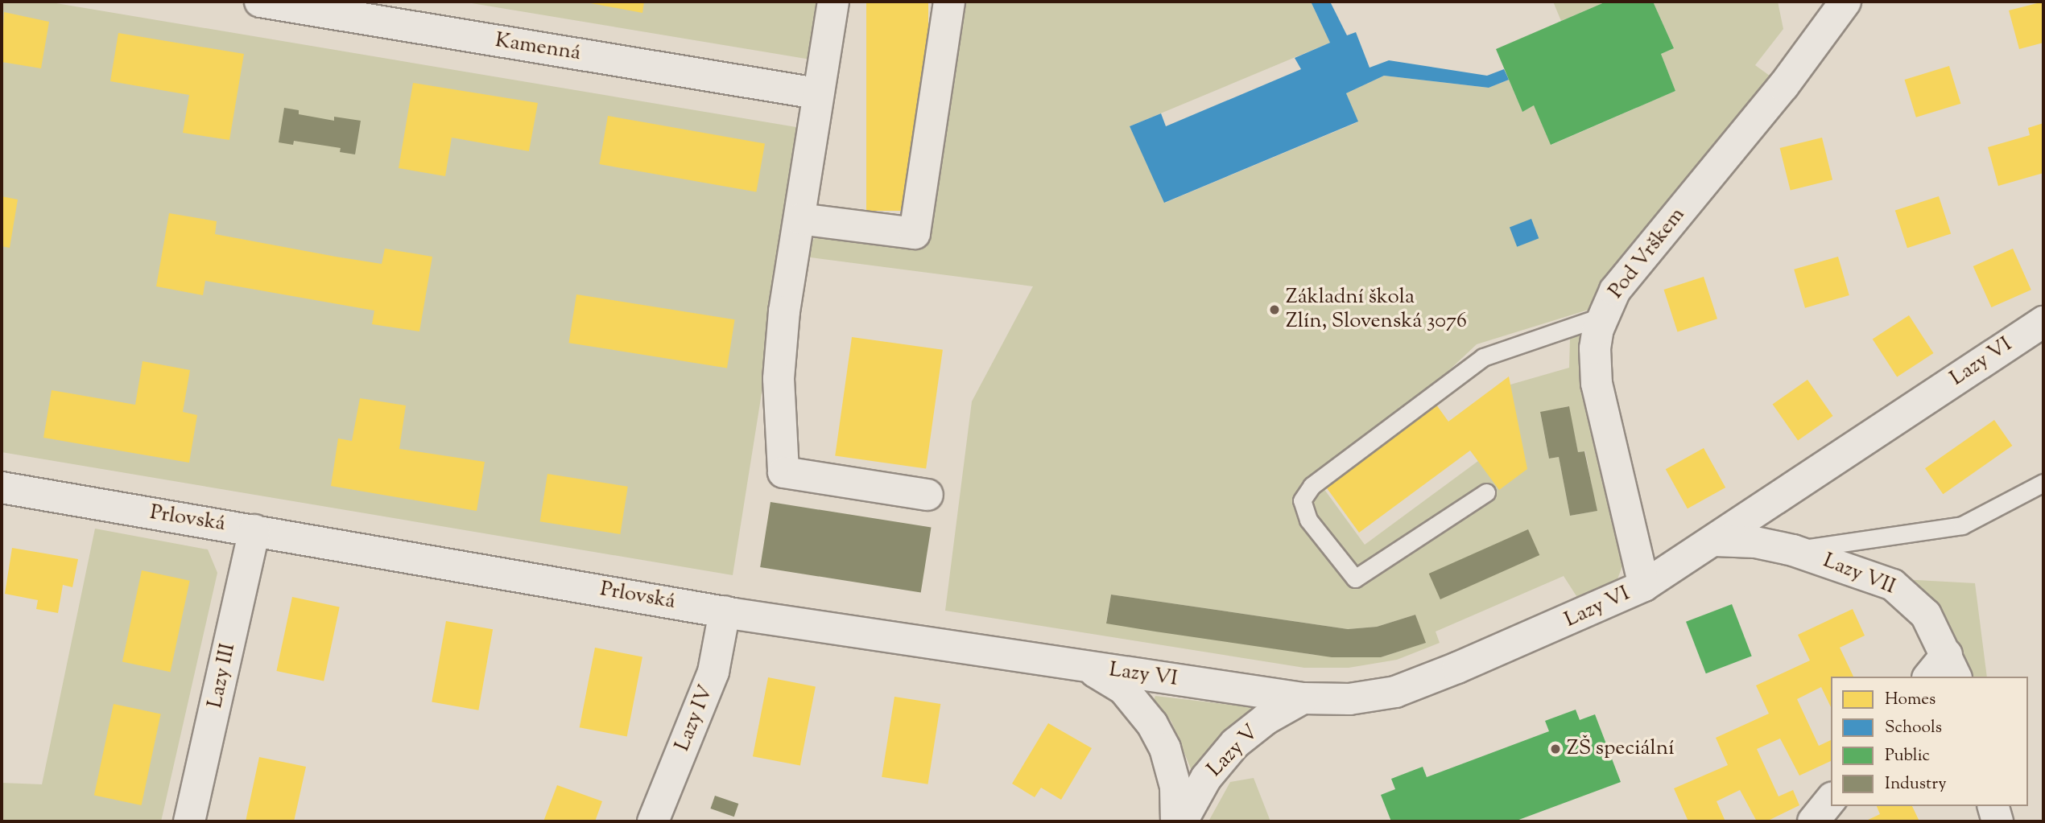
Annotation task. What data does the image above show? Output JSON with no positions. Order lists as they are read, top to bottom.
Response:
{
  "streets": {
    "street": [
      "Kamenná",
      "Pod Vrškem",
      "Lazy VI",
      "Prlovská",
      "Lazy VII",
      "Lazy III",
      "Lazy IV",
      "Lazy V"
    ]
  },
  "crossings": [
    ["Pod Vrškem", "Lazy VI"],
    ["Lazy VI", "Prlovská"],
    ["Lazy VI", "Lazy VII"],
    ["Lazy VI", "Lazy V"],
    ["Prlovská", "Lazy III"],
    ["Prlovská", "Lazy IV"]
  ],
  "places": ["Základní škola Zlín, Slovenská 3076", "ZŠ speciální"],
  "legend": [
    "Homes",
    "Schools",
    "Public",
    "Industry"
  ]
}
